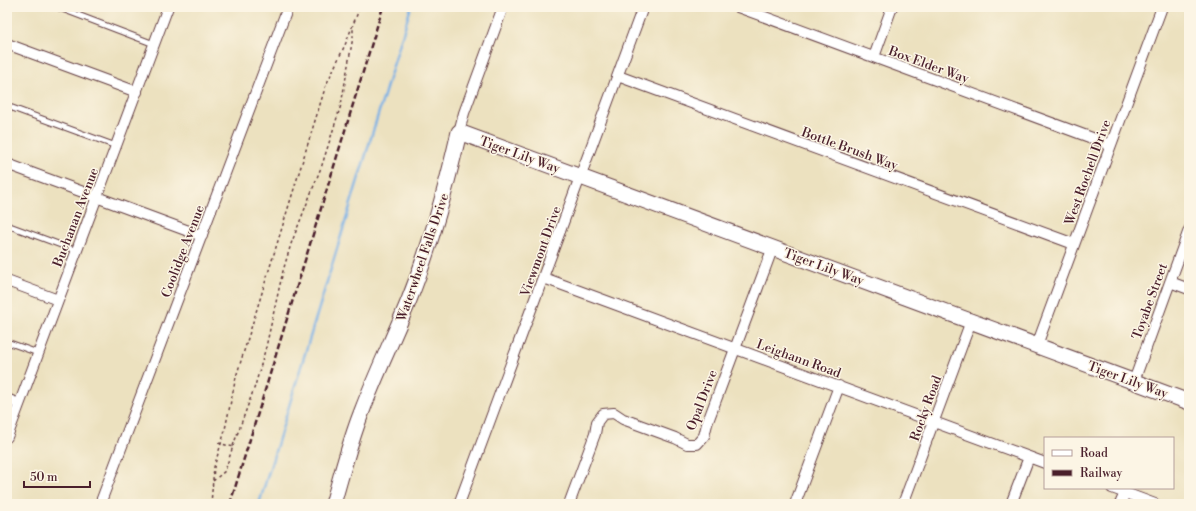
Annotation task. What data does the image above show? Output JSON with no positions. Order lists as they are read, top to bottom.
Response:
{
  "streets": {
    "street": [
      "Box Elder Way",
      "Bottle Brush Way",
      "Tiger Lily Way",
      "West Rochell Drive",
      "Buchanan Avenue",
      "Coolidge Avenue",
      "Viewmont Drive",
      "Waterwheel Falls Drive",
      "Toyabe Street",
      "Leighann Road",
      "Opal Drive",
      "Rocky Road"
    ]
  },
  "crossings": [
    ["Box Elder Way", "West Rochell Drive"],
    ["Bottle Brush Way", "West Rochell Drive"],
    ["Bottle Brush Way", "Viewmont Drive"],
    ["Tiger Lily Way", "West Rochell Drive"],
    ["Tiger Lily Way", "Viewmont Drive"],
    ["Tiger Lily Way", "Waterwheel Falls Drive"],
    ["Tiger Lily Way", "Toyabe Street"],
    ["Tiger Lily Way", "Opal Drive"],
    ["Tiger Lily Way", "Rocky Road"],
    ["Viewmont Drive", "Leighann Road"],
    ["Leighann Road", "Opal Drive"],
    ["Leighann Road", "Rocky Road"]
  ],
  "legend": ["Road", "Railway"],
  "scale_bar": "50 m"
}
